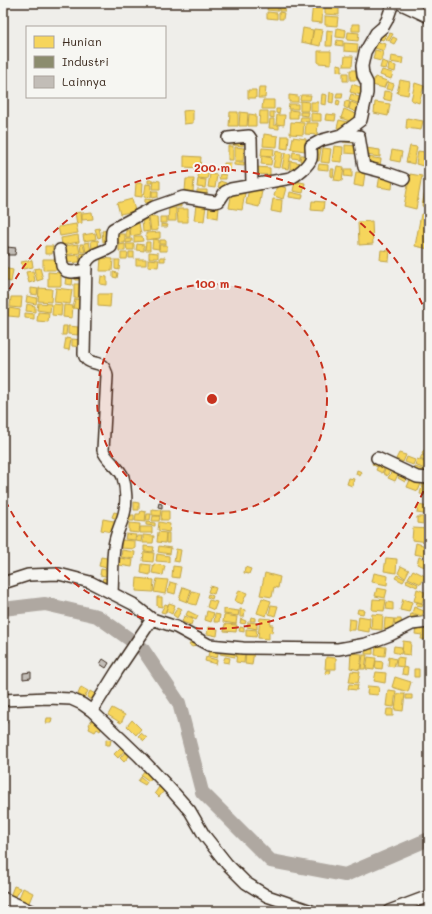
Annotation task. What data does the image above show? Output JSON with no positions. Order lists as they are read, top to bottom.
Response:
{
  "legend": ["Hunian", "Industri", "Lainnya"],
  "rings": ["200 m", "100 m"]
}
